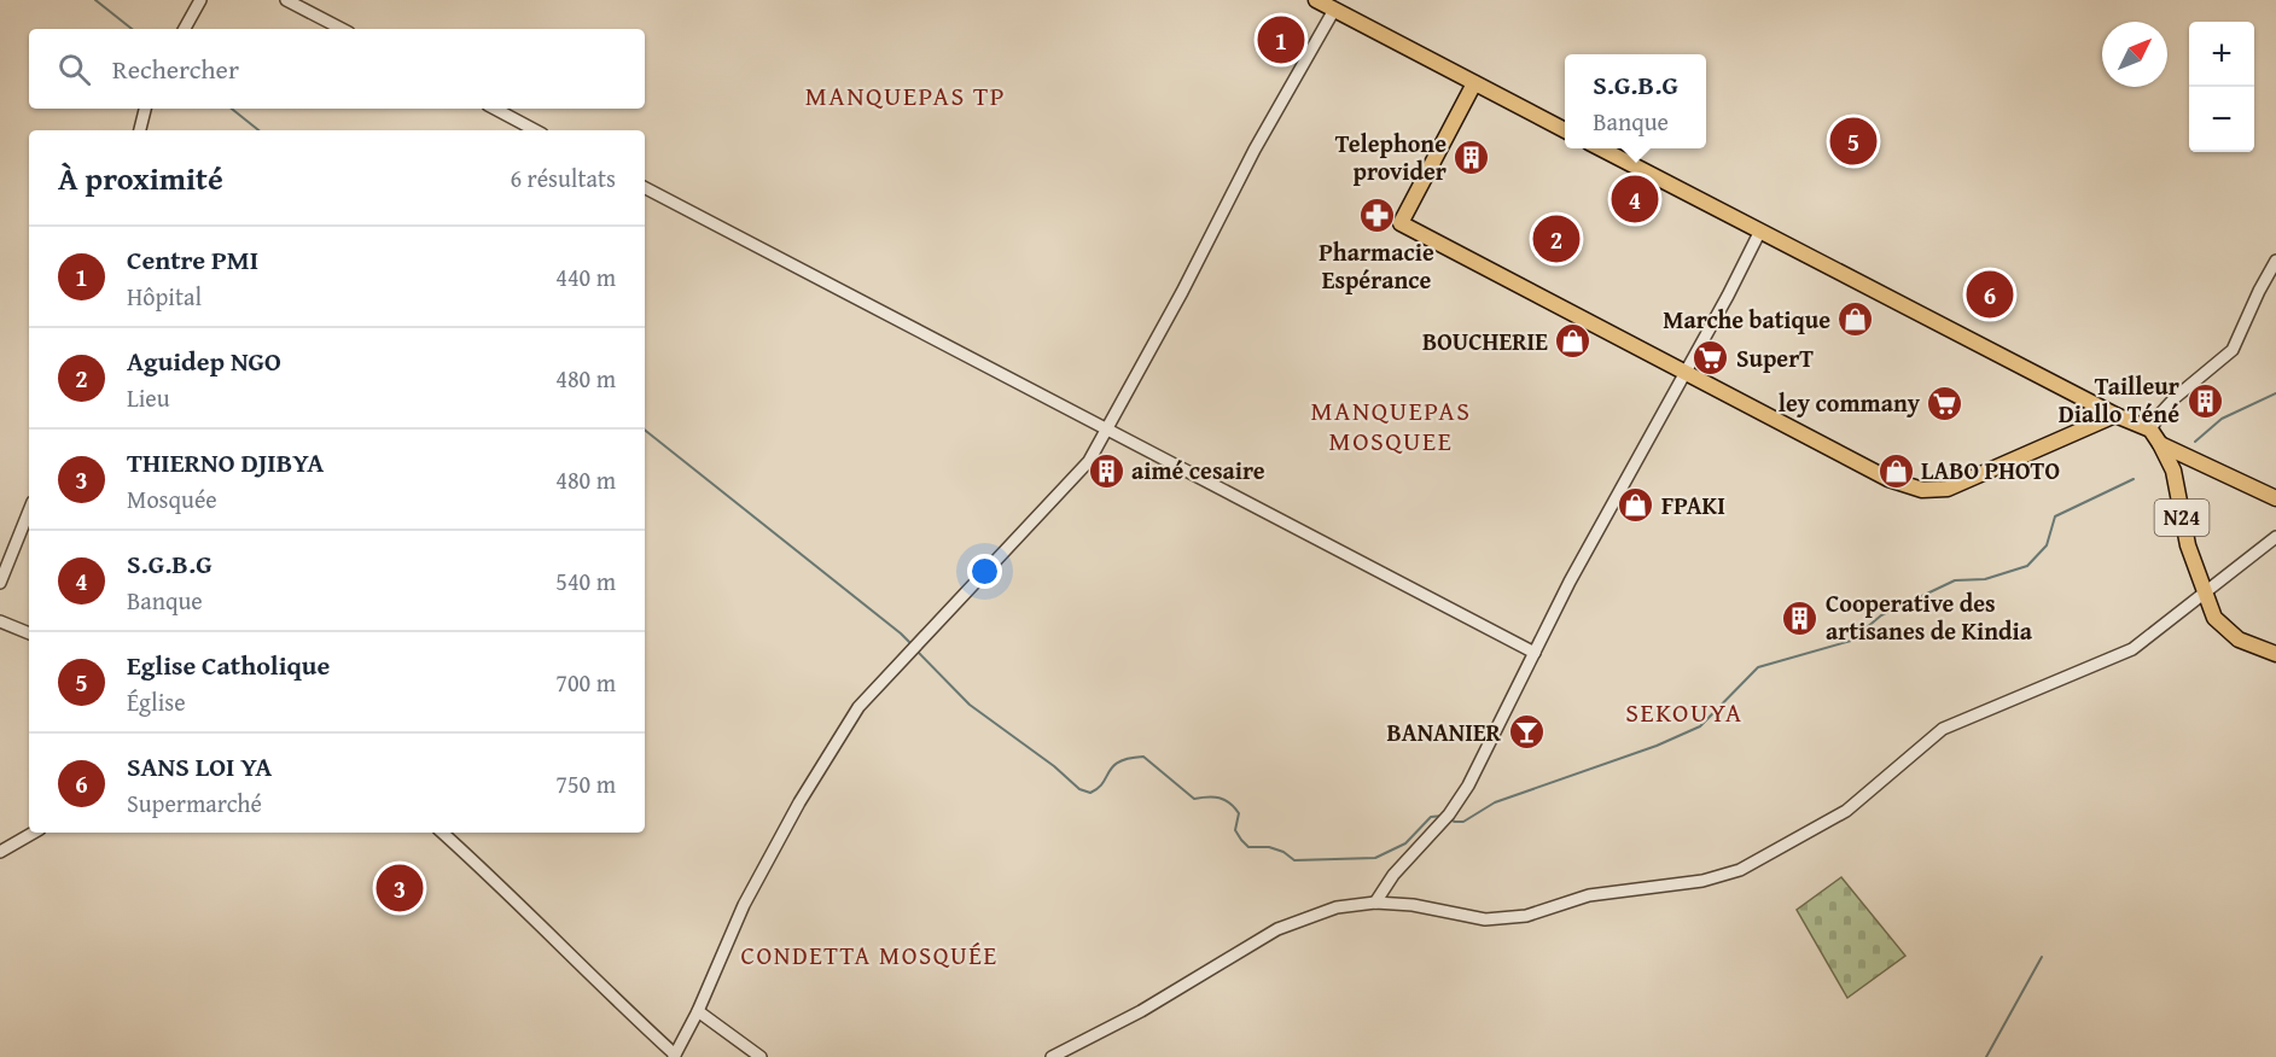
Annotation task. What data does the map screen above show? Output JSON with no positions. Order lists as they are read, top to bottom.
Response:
{
  "streets": {
    "main road": ["N24"]
  },
  "districts": [
    "MANQUEPAS TP",
    "MANQUEPAS MOSQUEE",
    "SEKOUYA",
    "СONDETTA MOSQUÉE"
  ],
  "places": {
    "building": [
      "Telephone provider",
      "Tailleur Diallo Téné",
      "aimé cesaire",
      "Cooperative des artisanes de Kindia"
    ],
    "pharmacy": ["Pharmacie Espérance"],
    "shop": [
      "Marche batique",
      "BOUCHERIE",
      "LABO PHOTO",
      "FPAKI"
    ],
    "supermarket": ["SuperT", "ley commany"],
    "bar": ["BANANIER"]
  },
  "north": "top right",
  "page": {
    "pins": [
      "1",
      "5",
      "4",
      "2",
      "6",
      "3"
    ],
    "map_buttons": ["+", "−"],
    "search": "Rechercher",
    "popup": ["S.G.B.G", "Banque"],
    "heading": ["À proximité", "6 résultats"],
    "list": [
      {
        "mark": "1",
        "name": "Centre PMI",
        "note": "Hôpital",
        "value": "440 m"
      },
      {
        "mark": "2",
        "name": "Aguidep NGO",
        "note": "Lieu",
        "value": "480 m"
      },
      {
        "mark": "3",
        "name": "THIERNO DJIBYA",
        "note": "Mosquée",
        "value": "480 m"
      },
      {
        "mark": "4",
        "name": "S.G.B.G",
        "note": "Banque",
        "value": "540 m"
      },
      {
        "mark": "5",
        "name": "Eglise Catholique",
        "note": "Église",
        "value": "700 m"
      },
      {
        "mark": "6",
        "name": "SANS LOI YA",
        "note": "Supermarché",
        "value": "750 m"
      }
    ]
  }
}
